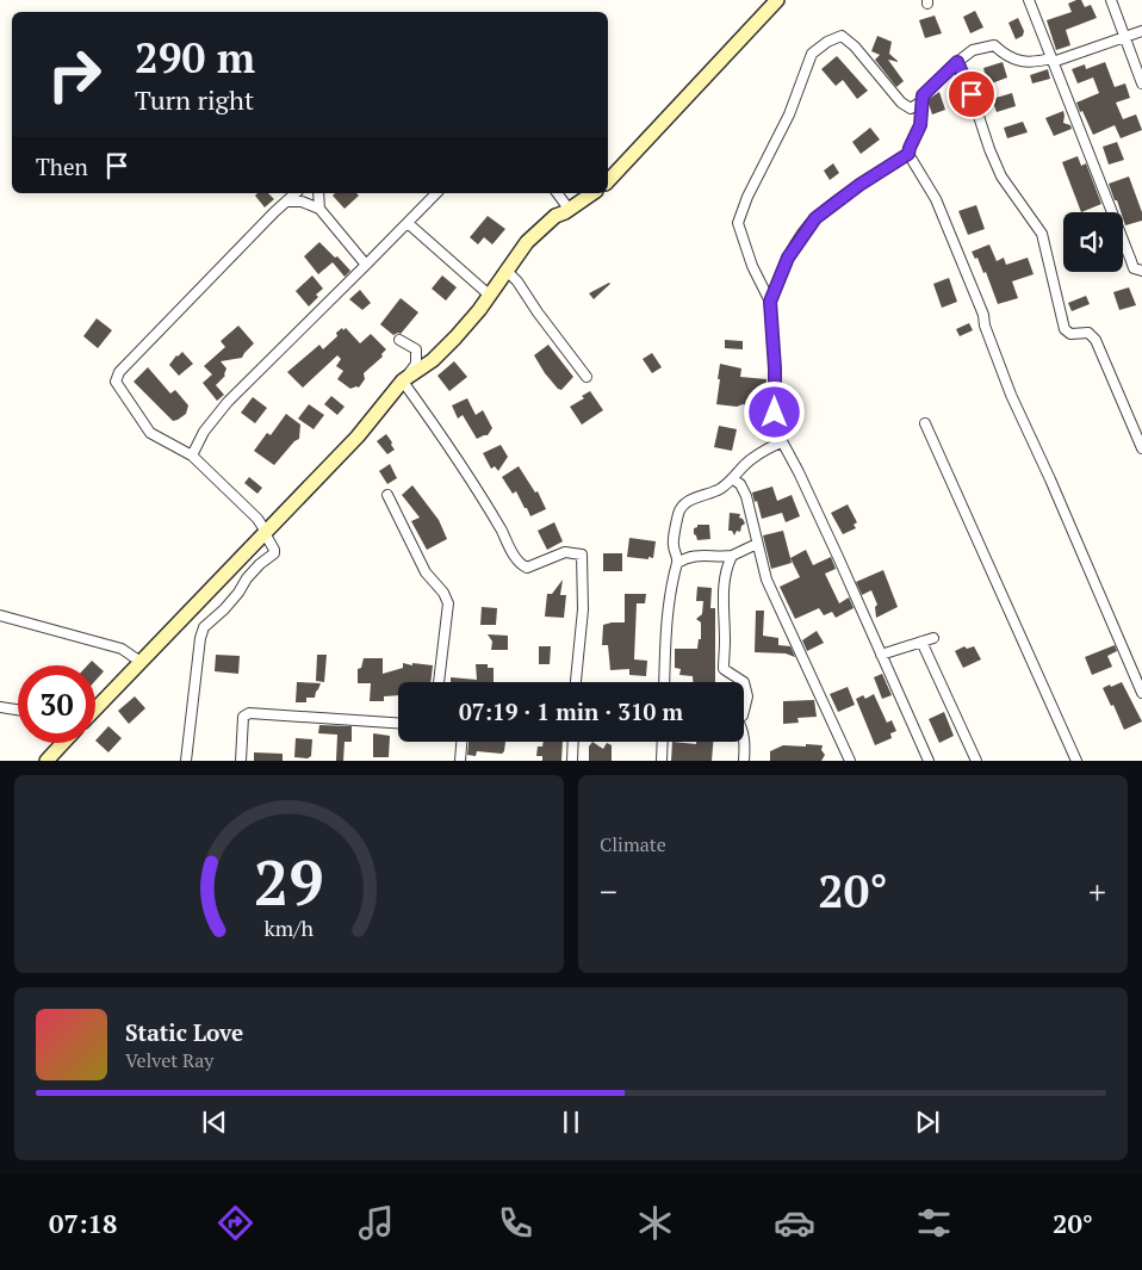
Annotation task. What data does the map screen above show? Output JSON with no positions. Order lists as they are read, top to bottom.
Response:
{
  "page": {
    "turn": ["290 m", "Turn right"],
    "then": "Then",
    "limit": "30",
    "trip": "07:19 · 1 min · 310 m",
    "tile": "Climate",
    "heat": ["−", "20°", "+"],
    "song": ["Static Love", "Velvet Ray"],
    "tabs": ["07:18", "20°"],
    "gauge": ["29", "km/h"]
  }
}
